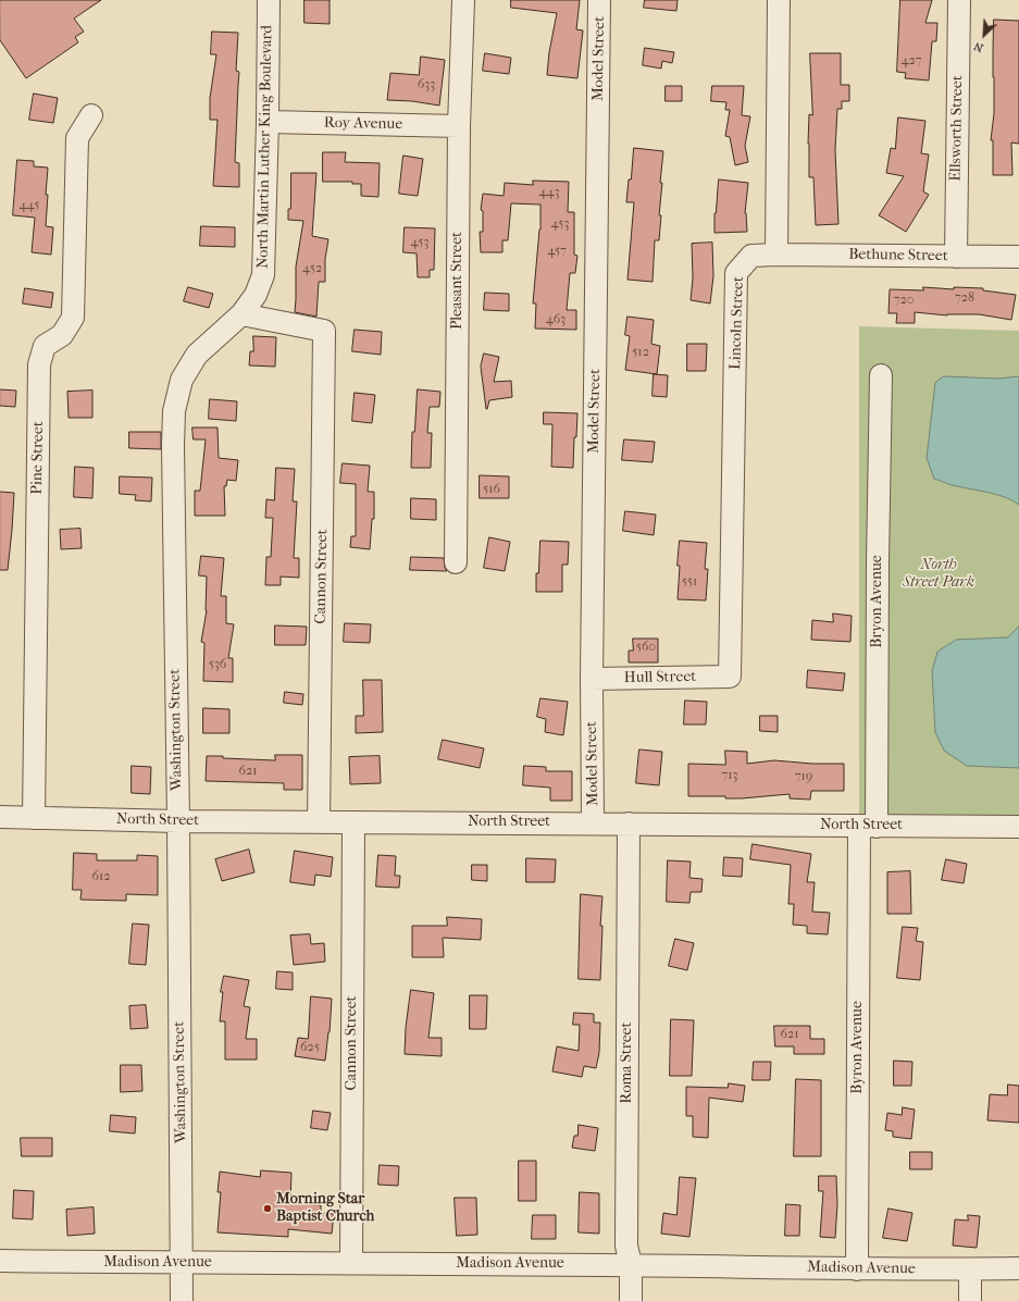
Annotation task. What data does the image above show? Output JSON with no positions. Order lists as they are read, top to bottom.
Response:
{
  "streets": {
    "street": [
      "Model Street",
      "Roy Avenue",
      "Ellsworth Street",
      "North Martin Luther King Boulevard",
      "Bethune Street",
      "Pleasant Street",
      "Lincoln Street",
      "Pine Street",
      "Cannon Street",
      "Bryon Avenue",
      "Hull Street",
      "Washington Street",
      "North Street",
      "Byron Avenue",
      "Roma Street",
      "Madison Avenue"
    ]
  },
  "crossings": [
    ["Model Street", "Hull Street"],
    ["Model Street", "North Street"],
    ["Roy Avenue", "North Martin Luther King Boulevard"],
    ["Roy Avenue", "Pleasant Street"],
    ["Ellsworth Street", "Bethune Street"],
    ["North Martin Luther King Boulevard", "Cannon Street"],
    ["North Martin Luther King Boulevard", "Washington Street"],
    ["Bethune Street", "Lincoln Street"],
    ["Lincoln Street", "Hull Street"],
    ["Pine Street", "North Street"],
    ["Cannon Street", "Washington Street"],
    ["Cannon Street", "North Street"],
    ["Cannon Street", "Madison Avenue"],
    ["Bryon Avenue", "North Street"],
    ["Bryon Avenue", "Byron Avenue"],
    ["Washington Street", "North Street"],
    ["Washington Street", "Madison Avenue"],
    ["North Street", "Byron Avenue"],
    ["North Street", "Roma Street"],
    ["Byron Avenue", "Madison Avenue"],
    ["Roma Street", "Madison Avenue"]
  ],
  "parks": ["North Street Park"],
  "places": ["Morning Star Baptist Church"],
  "house_numbers": [
    "427",
    "633",
    "443",
    "445",
    "453",
    "453",
    "457",
    "452",
    "728",
    "720",
    "463",
    "512",
    "516",
    "551",
    "560",
    "536",
    "621",
    "713",
    "719",
    "612",
    "621",
    "625"
  ],
  "north": "bottom left"
}
